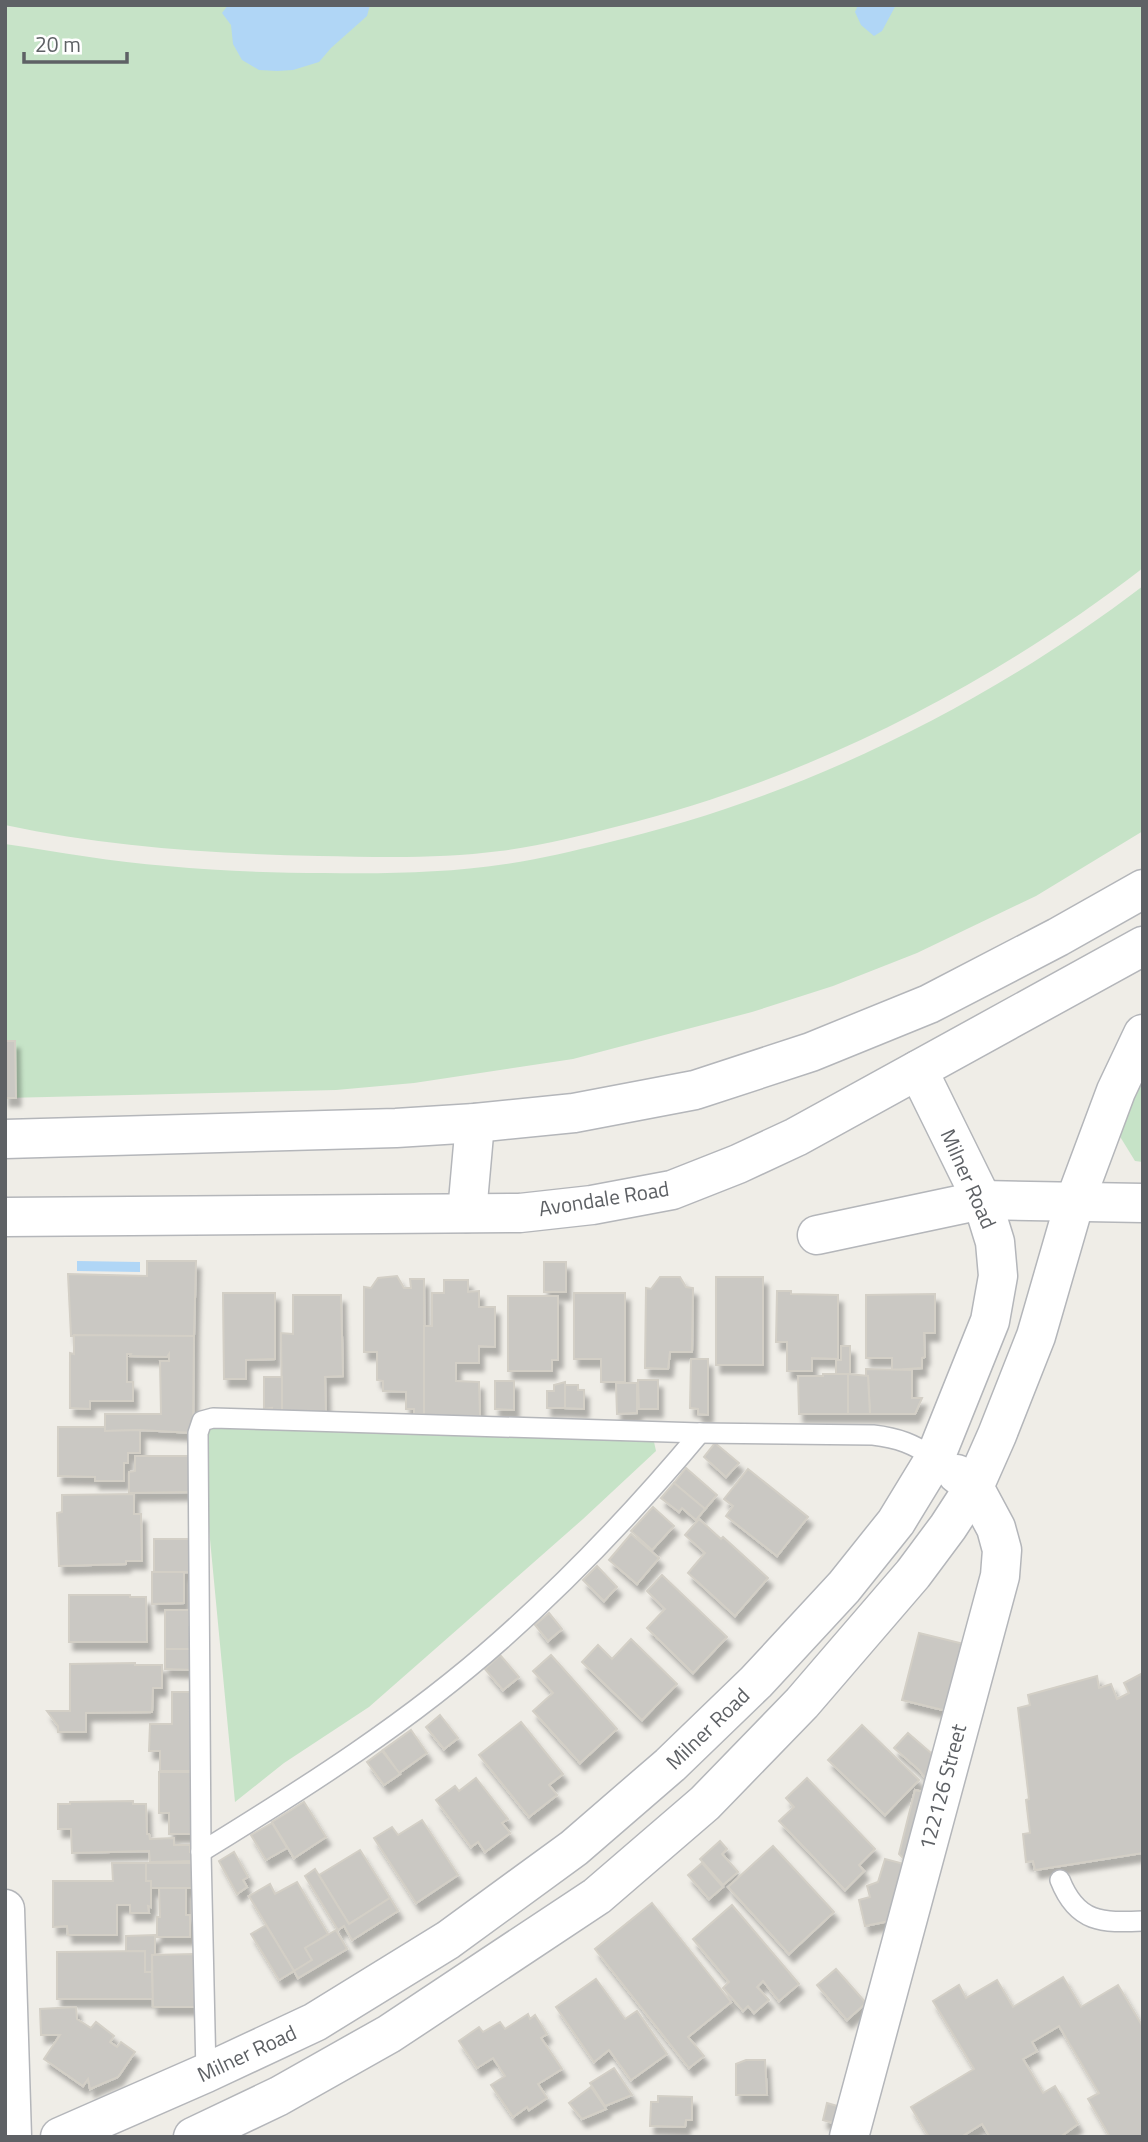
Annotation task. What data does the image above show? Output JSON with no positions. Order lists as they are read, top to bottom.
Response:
{
  "streets": {
    "street": ["Milner Road", "Avondale Road", "122126 Street"]
  },
  "crossings": [
    ["Milner Road", "Avondale Road"],
    ["Milner Road", "122126 Street"]
  ],
  "scale_bar": "20 m"
}
